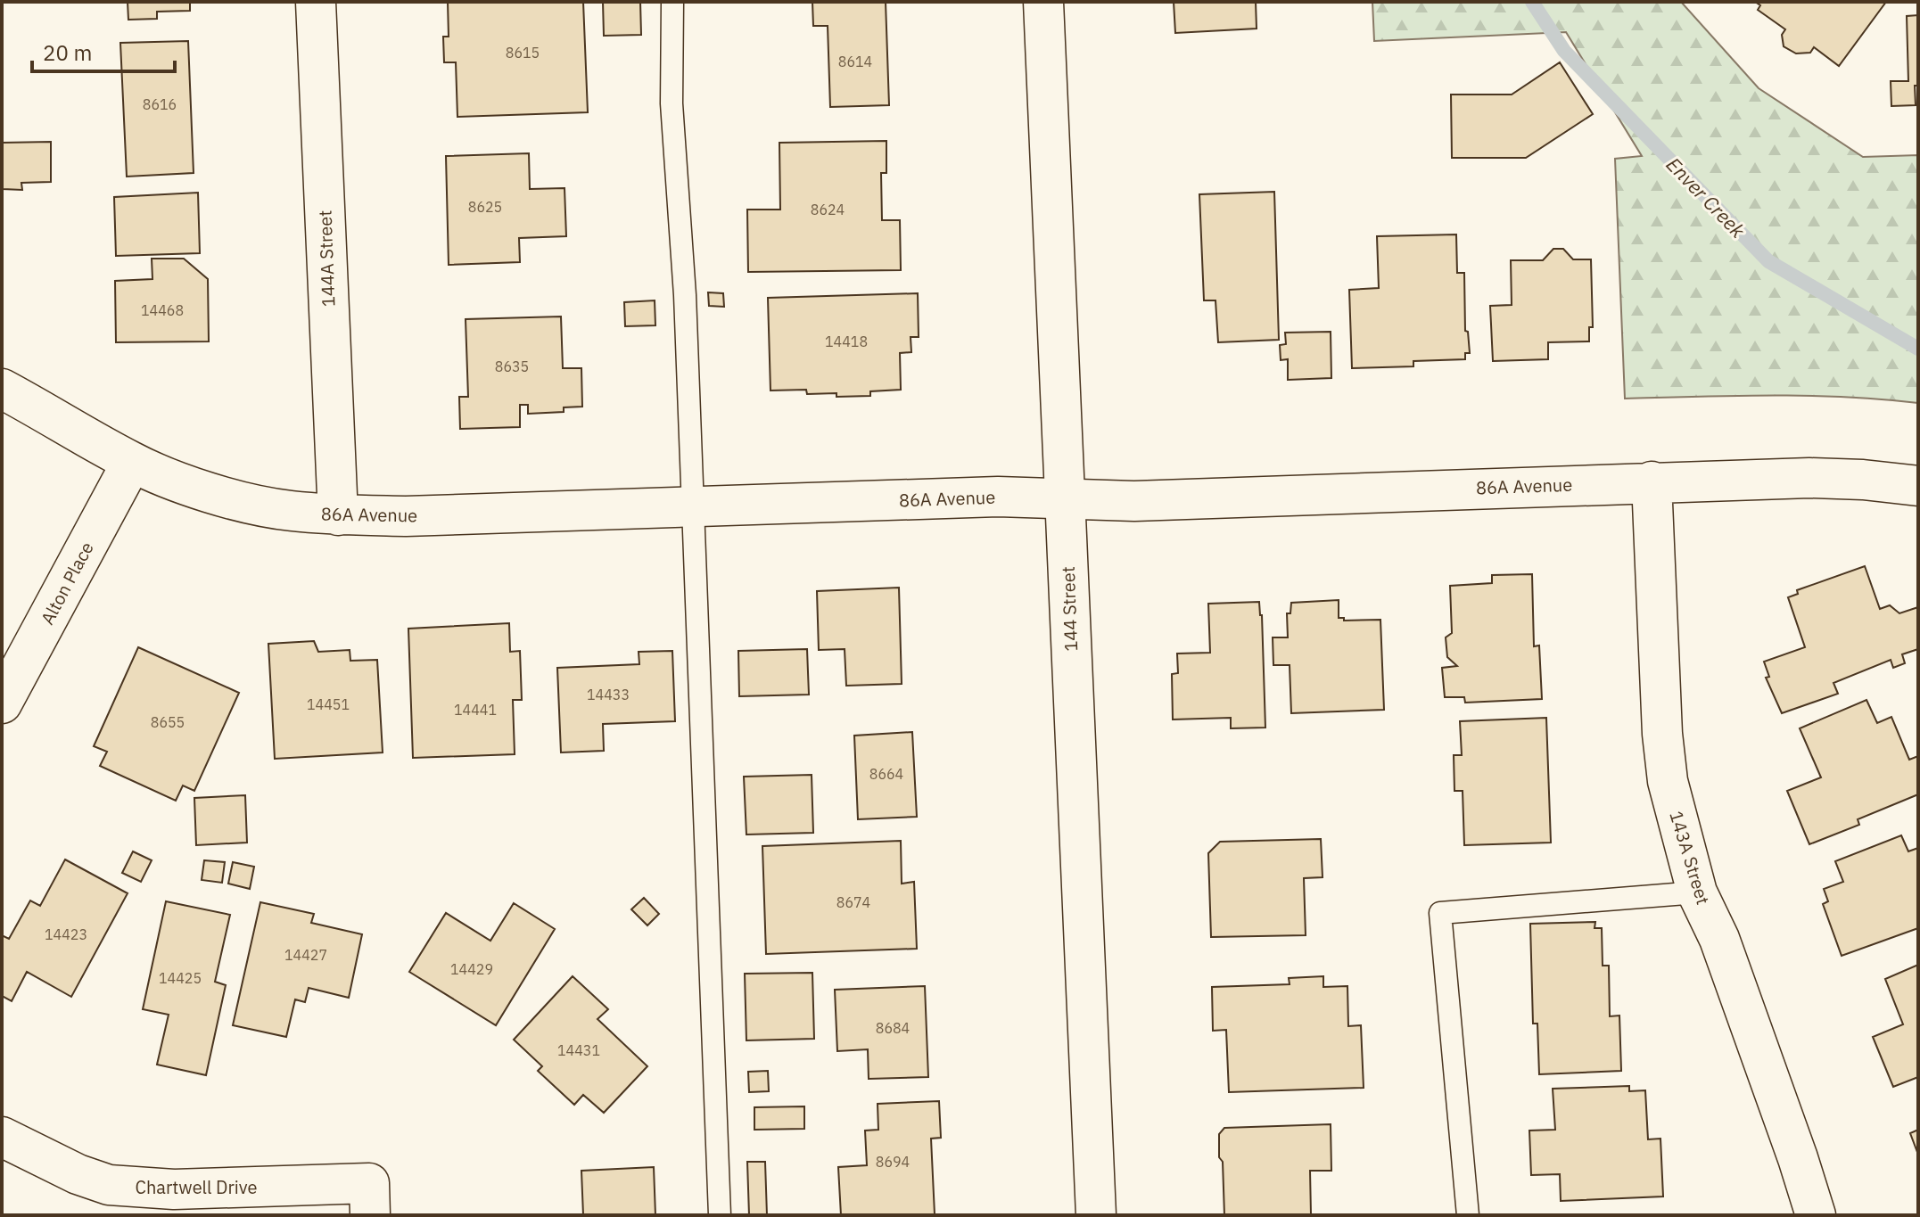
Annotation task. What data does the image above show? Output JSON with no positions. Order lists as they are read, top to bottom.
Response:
{
  "streets": {
    "street": [
      "144A Street",
      "86A Avenue",
      "Alton Place",
      "144 Street",
      "143A Street",
      "Chartwell Drive"
    ]
  },
  "crossings": [
    ["144A Street", "86A Avenue"],
    ["86A Avenue", "Alton Place"],
    ["86A Avenue", "144 Street"],
    ["86A Avenue", "143A Street"]
  ],
  "water": ["Enver Creek"],
  "house_numbers": [
    "8615",
    "8614",
    "8616",
    "8625",
    "8624",
    "14468",
    "14418",
    "8635",
    "14433",
    "14451",
    "14441",
    "8655",
    "8664",
    "8674",
    "14423",
    "14427",
    "14429",
    "14425",
    "8684",
    "14431",
    "8694"
  ],
  "scale_bar": "20 m"
}
